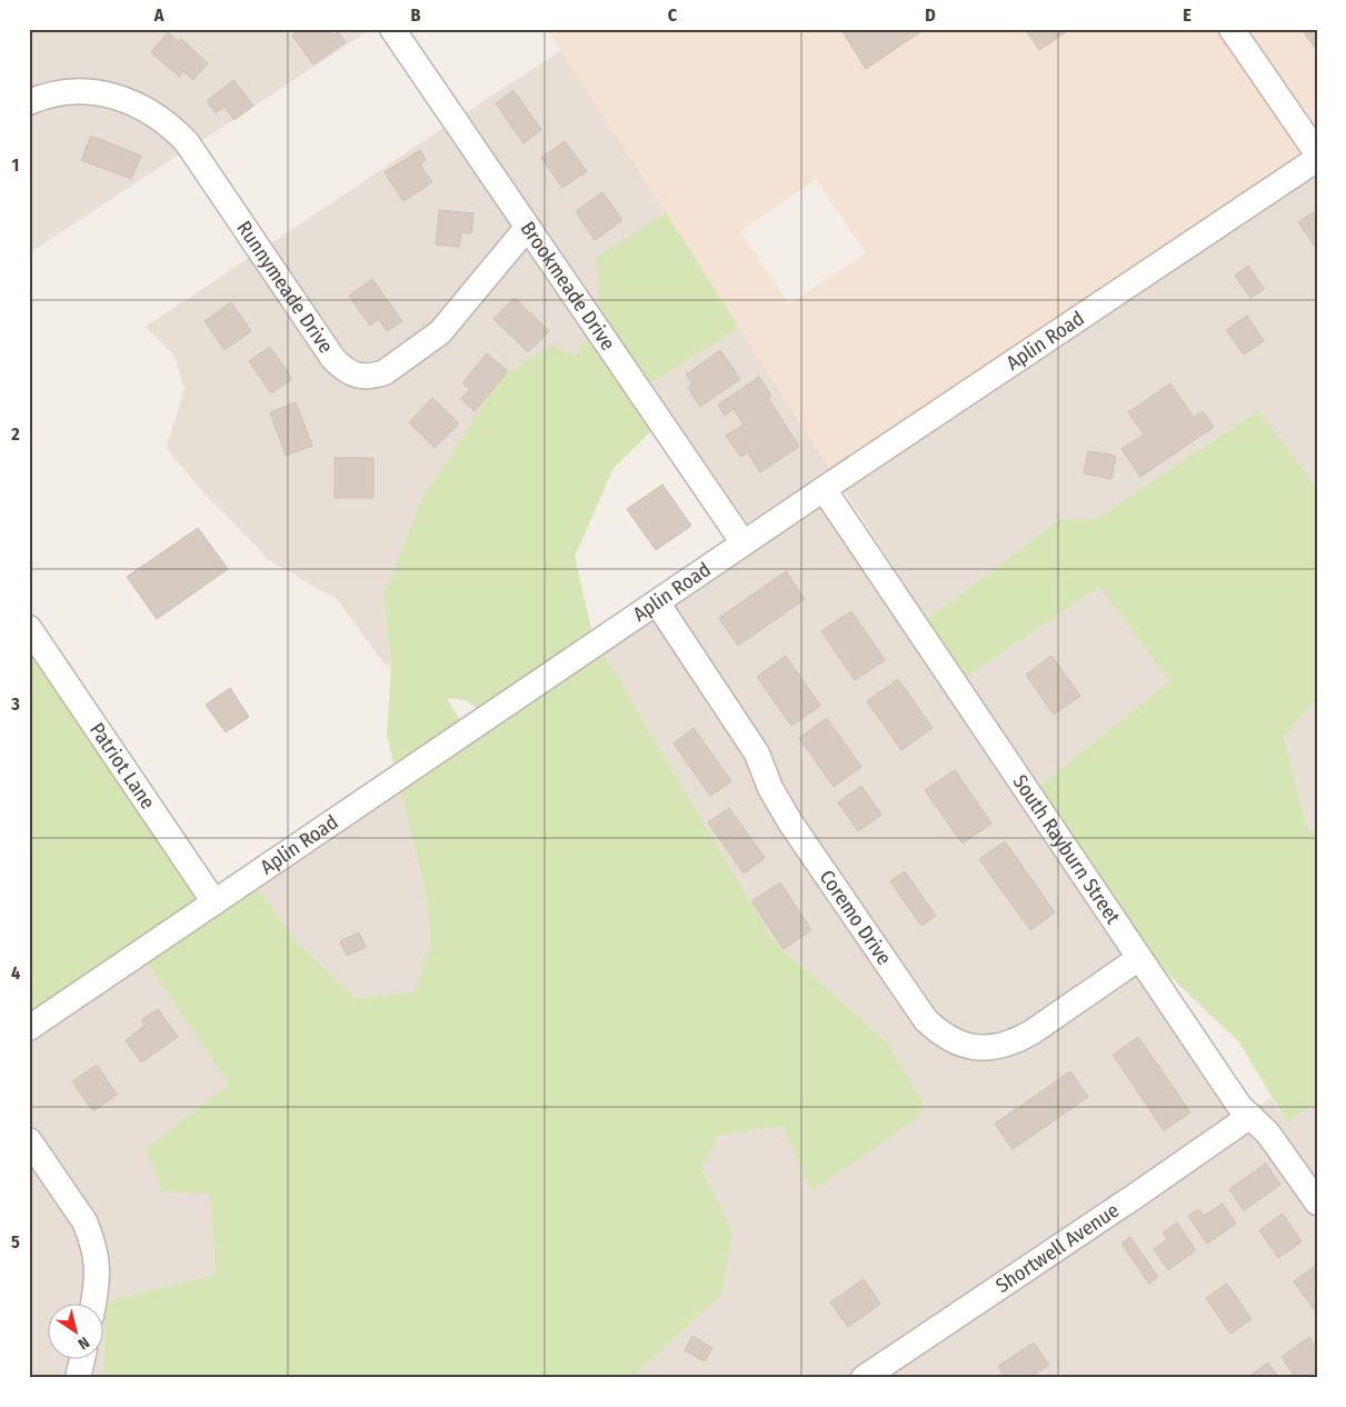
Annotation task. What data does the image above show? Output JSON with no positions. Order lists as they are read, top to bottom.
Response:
{
  "streets": {
    "street": [
      "Runnymeade Drive",
      "Brookmeade Drive",
      "Aplin Road",
      "Patriot Lane",
      "South Rayburn Street",
      "Coremo Drive",
      "Shortwell Avenue"
    ]
  },
  "crossings": [
    ["Runnymeade Drive", "Brookmeade Drive"],
    ["Brookmeade Drive", "Aplin Road"],
    ["Aplin Road", "Patriot Lane"],
    ["Aplin Road", "South Rayburn Street"],
    ["Aplin Road", "Coremo Drive"],
    ["South Rayburn Street", "Coremo Drive"],
    ["South Rayburn Street", "Shortwell Avenue"]
  ],
  "north": "bottom right",
  "grid": {
    "columns": [
      "A",
      "B",
      "C",
      "D",
      "E"
    ],
    "rows": [
      "1",
      "2",
      "3",
      "4",
      "5"
    ]
  }
}
